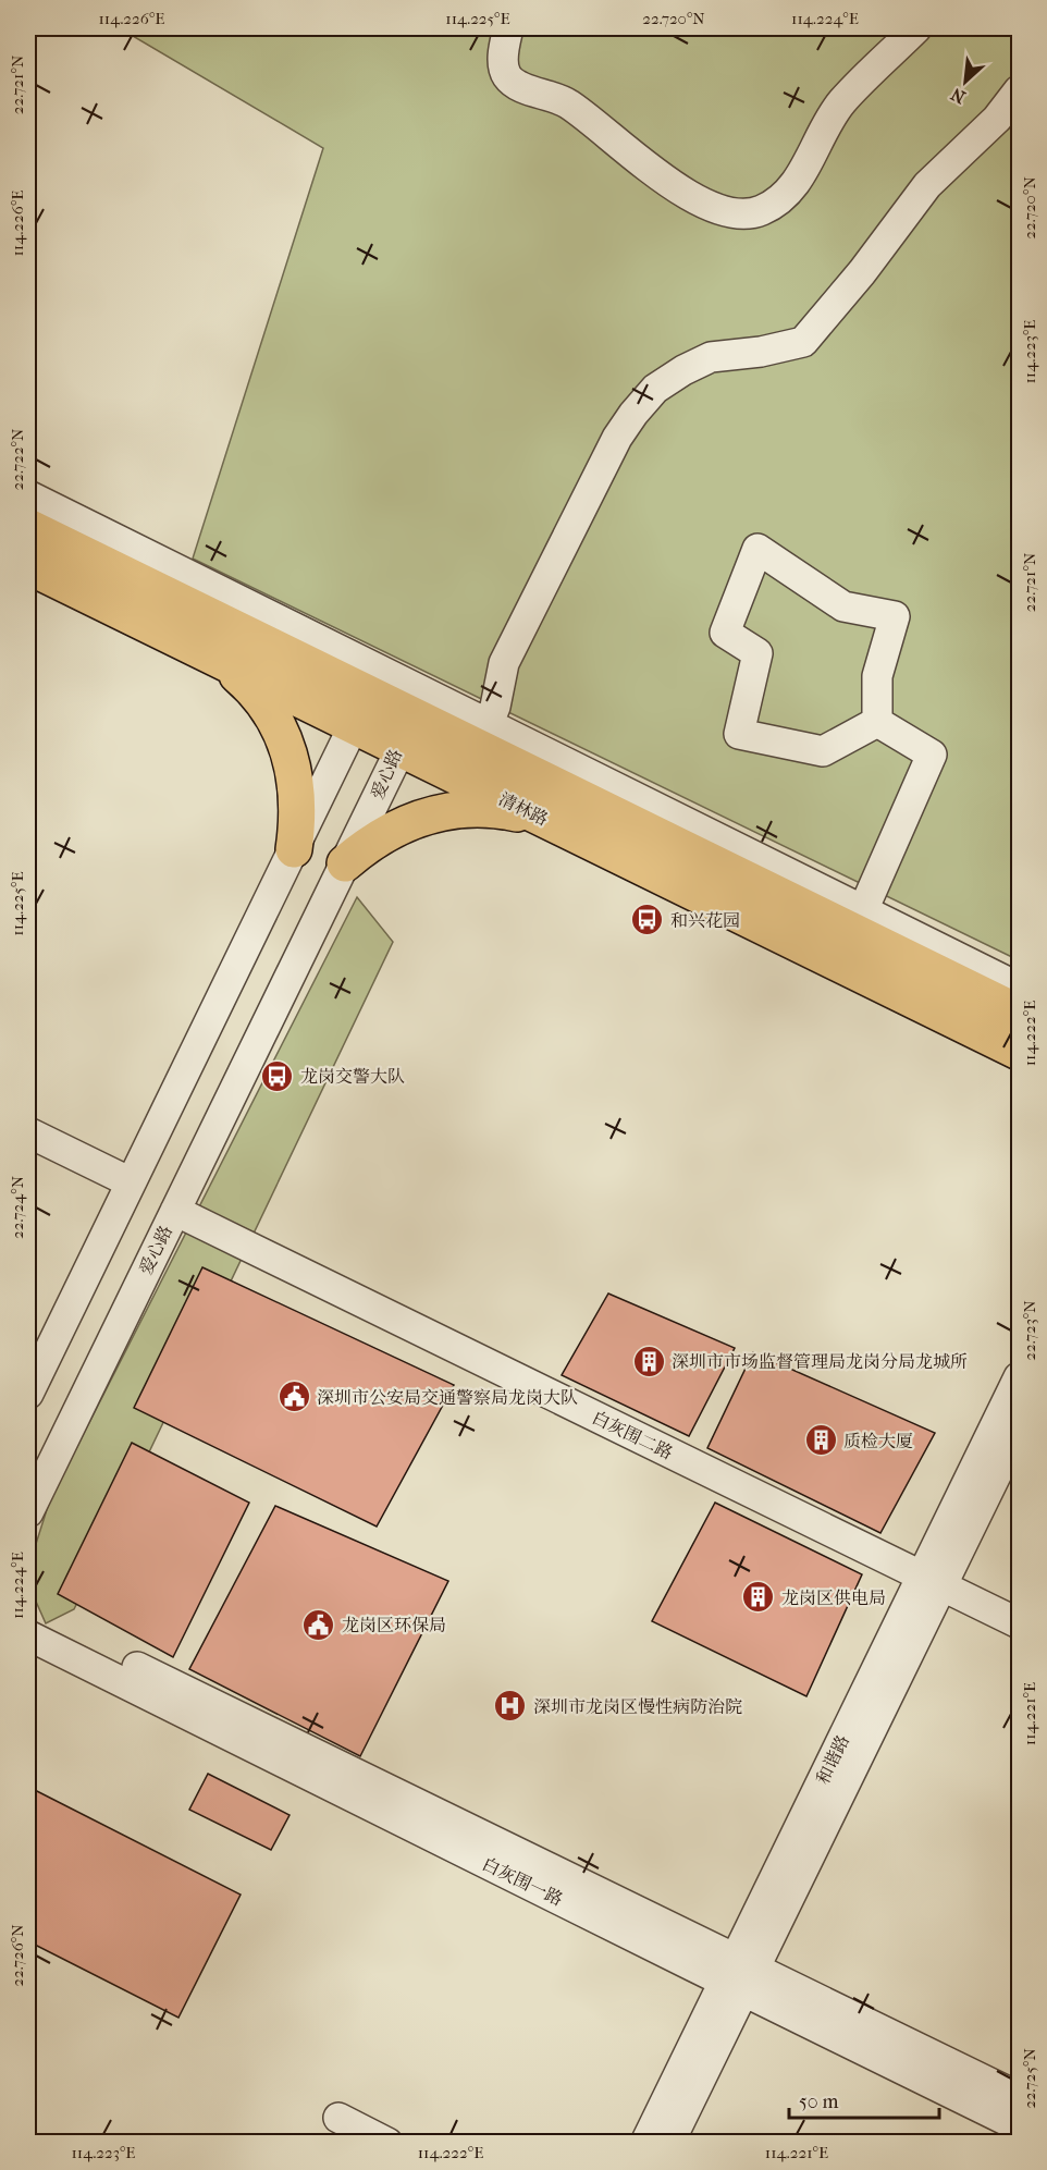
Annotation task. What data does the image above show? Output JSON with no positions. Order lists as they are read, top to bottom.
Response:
{
  "streets": {
    "main road": ["清林路"],
    "street": [
      "爱心路",
      "白灰围二路",
      "和谐路",
      "白灰围一路"
    ]
  },
  "crossings": [
    ["爱心路", "清林路"],
    ["爱心路", "白灰围二路"],
    ["白灰围二路", "和谐路"],
    ["和谐路", "白灰围一路"]
  ],
  "places": {
    "bus stop": ["和兴花园", "龙岗交警大队"],
    "building": ["深圳市市场监督管理局龙岗分局龙城所", "质检大厦", "龙岗区供电局"],
    "public building": ["深圳市公安局交通警察局龙岗大队", "龙岗区环保局"],
    "hospital": ["深圳市龙岗区慢性病防治院"]
  },
  "scale_bar": "50 m",
  "north": "bottom left",
  "coordinates": [
    "114.226°E",
    "114.225°E",
    "22.720°N",
    "114.224°E",
    "22.721°N",
    "114.223°E",
    "22.722°N",
    "114.222°E",
    "22.724°N",
    "22.723°N",
    "114.221°E",
    "22.726°N",
    "22.725°N"
  ]
}
